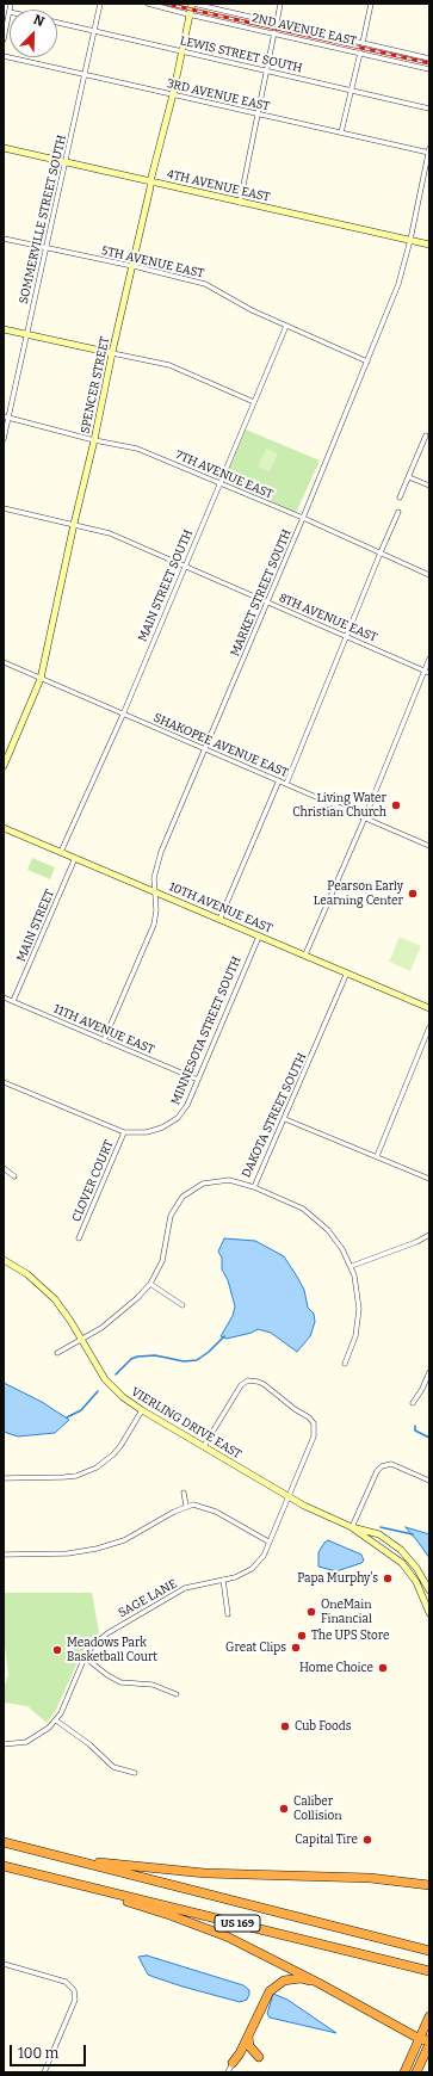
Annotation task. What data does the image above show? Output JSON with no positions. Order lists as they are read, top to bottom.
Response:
{
  "streets": {
    "highway": ["US 169"],
    "street": [
      "2ND AVENUE EAST",
      "LEWIS STREET SOUTH",
      "3RD AVENUE EAST",
      "4TH AVENUE EAST",
      "SOMMERVILLE STREET SOUTH",
      "5TH AVENUE EAST",
      "SPENCER STREET",
      "7TH AVENUE EAST",
      "MAIN STREET SOUTH",
      "MARKET STREET SOUTH",
      "8TH AVENUE EAST",
      "SHAKOPEE AVENUE EAST",
      "10TH AVENUE EAST",
      "MAIN STREET",
      "11TH AVENUE EAST",
      "MINNESOTA STREET SOUTH",
      "DAKOTA STREET SOUTH",
      "CLOVER COURT",
      "VIERLING DRIVE EAST",
      "SAGE LANE"
    ]
  },
  "crossings": [
    ["2ND AVENUE EAST", "SPENCER STREET"],
    ["LEWIS STREET SOUTH", "SOMMERVILLE STREET SOUTH"],
    ["LEWIS STREET SOUTH", "SPENCER STREET"],
    ["3RD AVENUE EAST", "SOMMERVILLE STREET SOUTH"],
    ["3RD AVENUE EAST", "SPENCER STREET"],
    ["3RD AVENUE EAST", "MARKET STREET SOUTH"],
    ["4TH AVENUE EAST", "SOMMERVILLE STREET SOUTH"],
    ["4TH AVENUE EAST", "SPENCER STREET"],
    ["4TH AVENUE EAST", "MARKET STREET SOUTH"],
    ["SOMMERVILLE STREET SOUTH", "5TH AVENUE EAST"],
    ["SOMMERVILLE STREET SOUTH", "7TH AVENUE EAST"],
    ["5TH AVENUE EAST", "SPENCER STREET"],
    ["5TH AVENUE EAST", "MAIN STREET SOUTH"],
    ["5TH AVENUE EAST", "MARKET STREET SOUTH"],
    ["SPENCER STREET", "7TH AVENUE EAST"],
    ["SPENCER STREET", "8TH AVENUE EAST"],
    ["SPENCER STREET", "SHAKOPEE AVENUE EAST"],
    ["7TH AVENUE EAST", "MAIN STREET SOUTH"],
    ["7TH AVENUE EAST", "MARKET STREET SOUTH"],
    ["MAIN STREET SOUTH", "8TH AVENUE EAST"],
    ["MAIN STREET SOUTH", "SHAKOPEE AVENUE EAST"],
    ["MAIN STREET SOUTH", "10TH AVENUE EAST"],
    ["MARKET STREET SOUTH", "8TH AVENUE EAST"],
    ["MARKET STREET SOUTH", "SHAKOPEE AVENUE EAST"],
    ["MARKET STREET SOUTH", "10TH AVENUE EAST"],
    ["MARKET STREET SOUTH", "11TH AVENUE EAST"],
    ["10TH AVENUE EAST", "MAIN STREET"],
    ["10TH AVENUE EAST", "MINNESOTA STREET SOUTH"],
    ["10TH AVENUE EAST", "DAKOTA STREET SOUTH"],
    ["MAIN STREET", "11TH AVENUE EAST"],
    ["11TH AVENUE EAST", "MINNESOTA STREET SOUTH"],
    ["MINNESOTA STREET SOUTH", "CLOVER COURT"],
    ["DAKOTA STREET SOUTH", "VIERLING DRIVE EAST"],
    ["VIERLING DRIVE EAST", "SAGE LANE"]
  ],
  "places": [
    "Living Water Christian Church",
    "Pearson Early Learning Center",
    "Papa Murphy's",
    "OneMain Financial",
    "The UPS Store",
    "Great Clips",
    "Meadows Park Basketball Court",
    "Home Choice",
    "Cub Foods",
    "Caliber Collision",
    "Capital Tire"
  ],
  "scale_bar": "100 m",
  "north": "top right"
}
